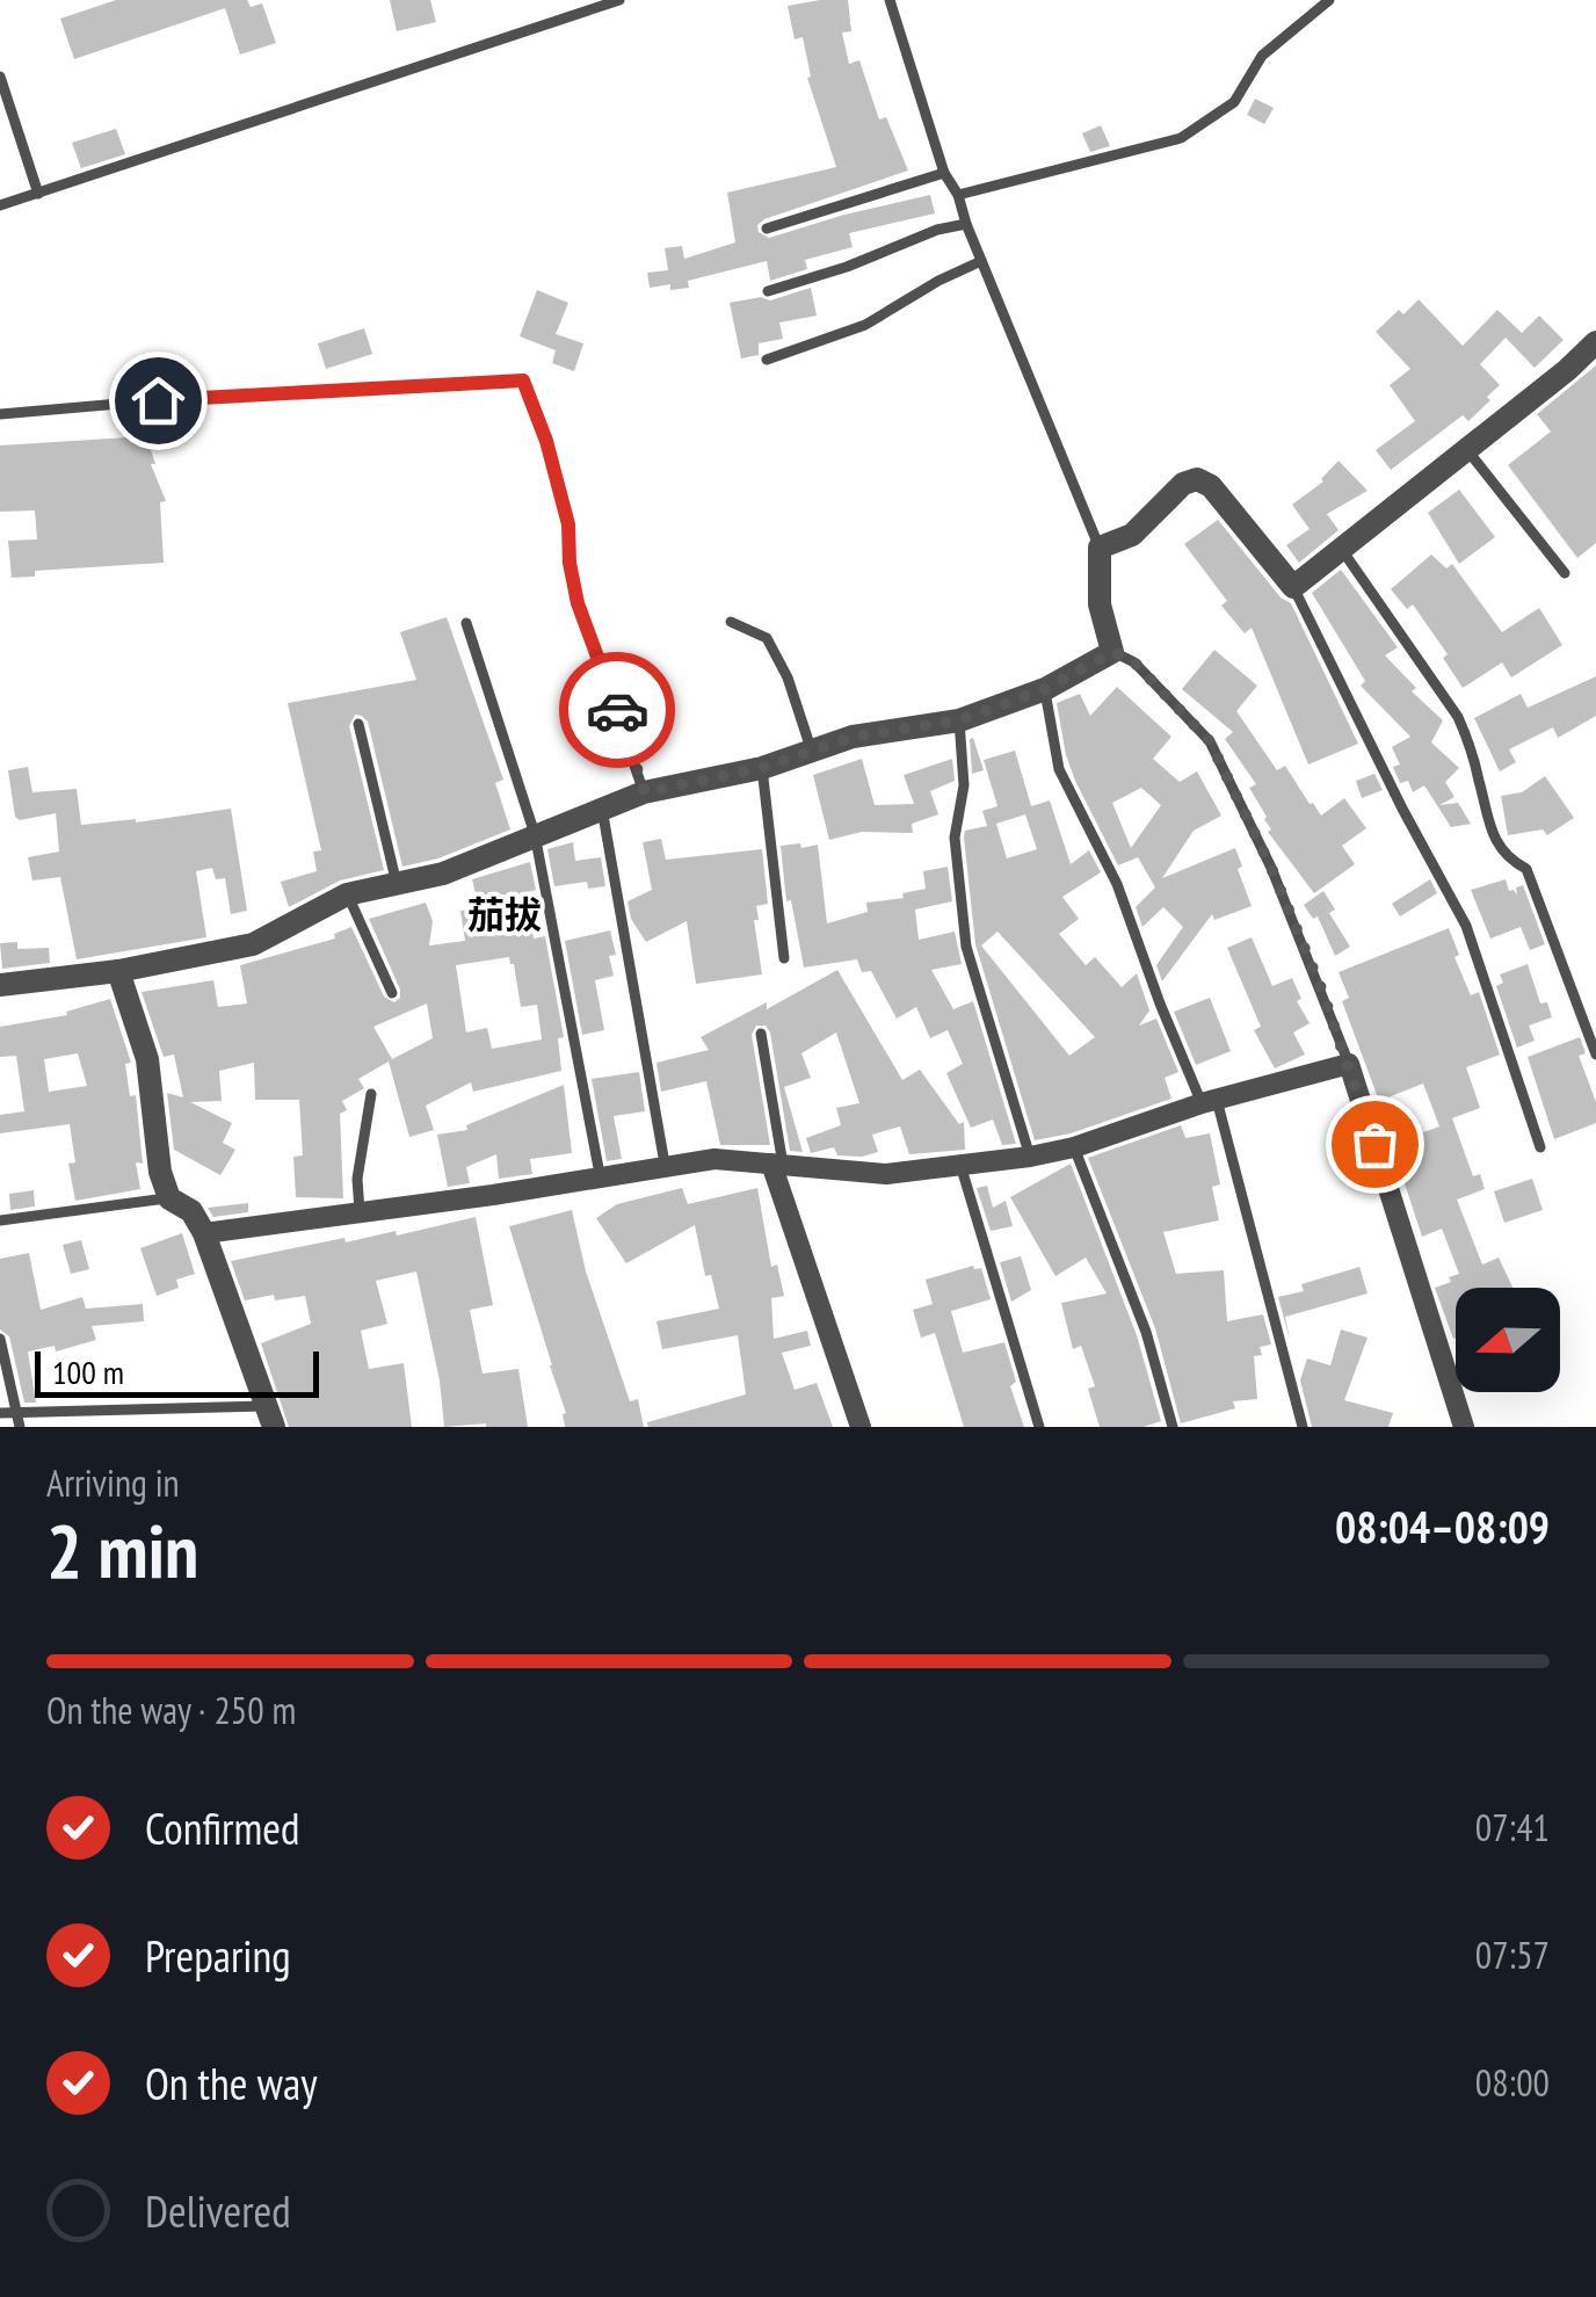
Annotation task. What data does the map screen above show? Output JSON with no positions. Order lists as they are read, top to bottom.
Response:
{
  "districts": ["茄拔"],
  "scale_bar": "100 m",
  "north": "left",
  "page": {
    "scale": "100 m",
    "heading": ["2 min", "Arriving in", "08:04–08:09"],
    "bar": "On the way · 250 m",
    "list": [
      ["Confirmed", "07:41"],
      ["Preparing", "07:57"],
      ["On the way", "08:00"],
      "Delivered"
    ]
  }
}
